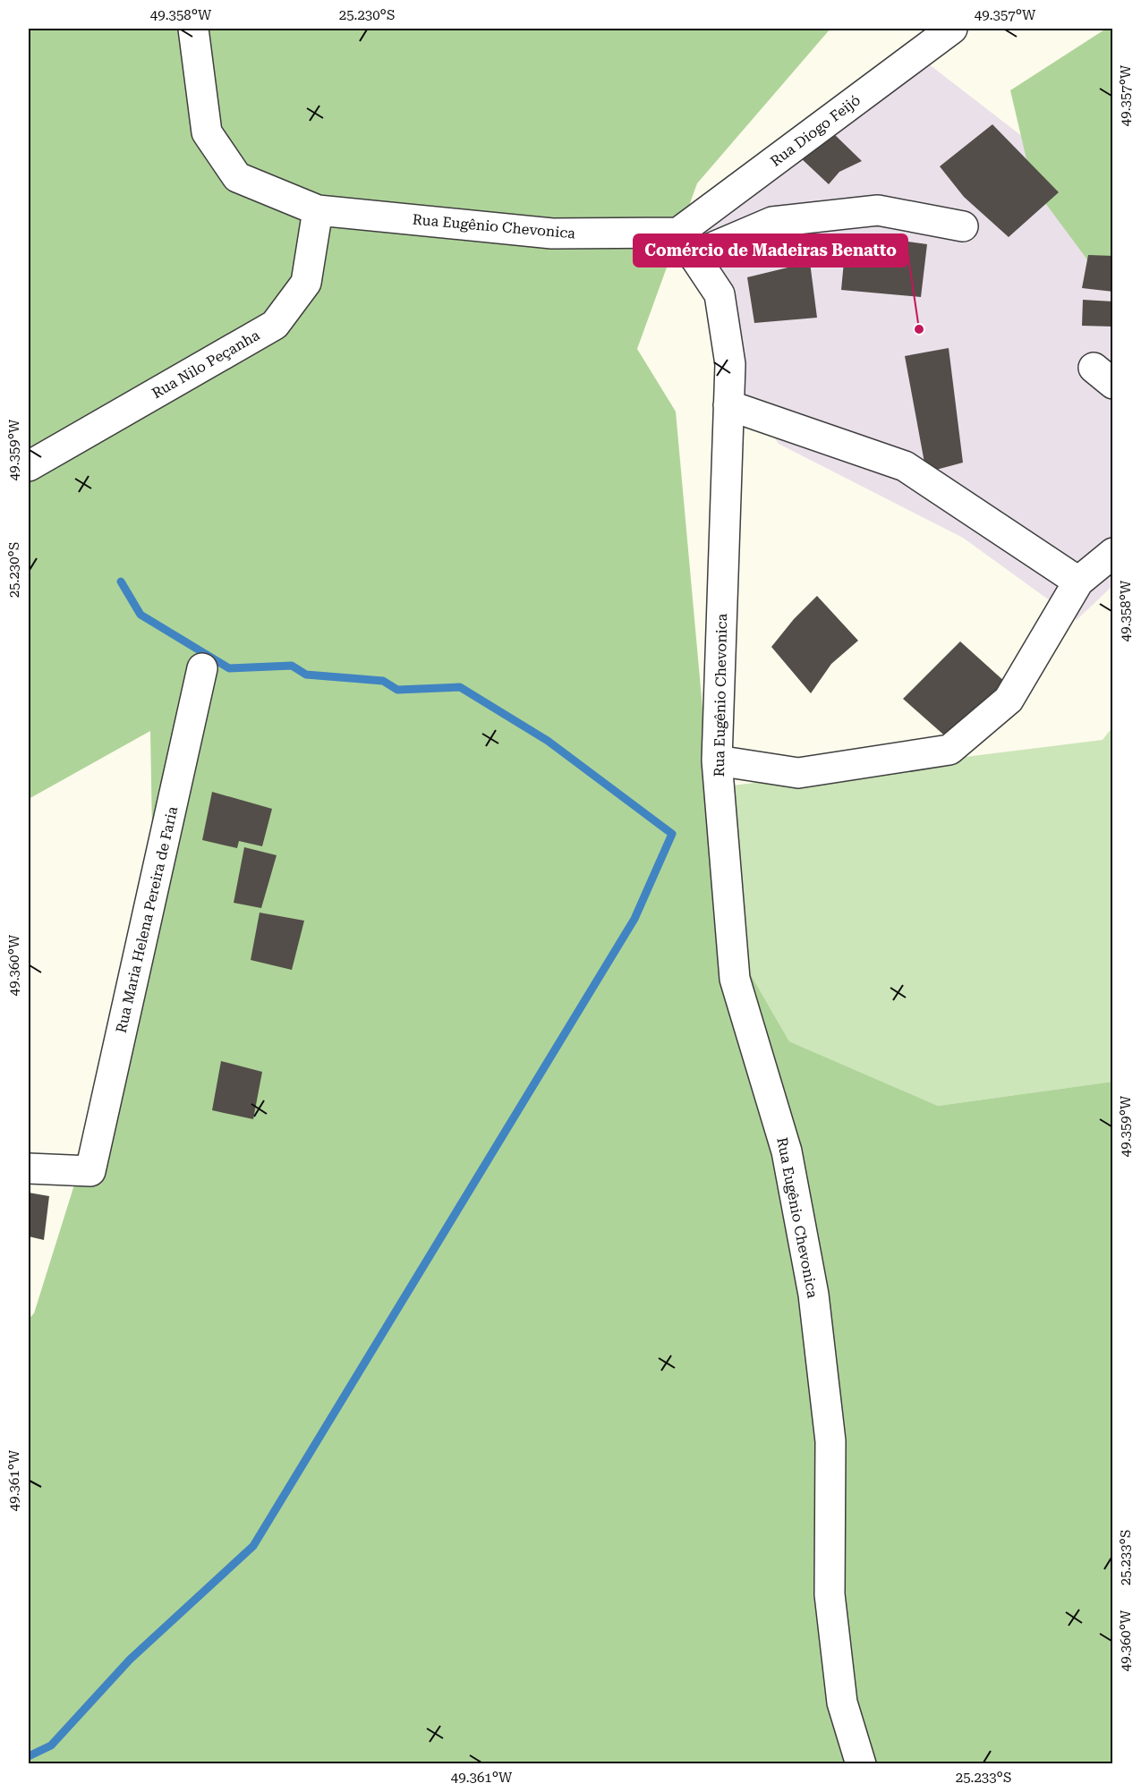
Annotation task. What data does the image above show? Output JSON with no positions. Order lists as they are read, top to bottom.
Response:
{
  "streets": {
    "street": [
      "Rua Diogo Feijó",
      "Rua Eugênio Chevonica",
      "Rua Nilo Peçanha",
      "Rua Maria Helena Pereira de Faria"
    ]
  },
  "crossings": [
    ["Rua Diogo Feijó", "Rua Eugênio Chevonica"],
    ["Rua Eugênio Chevonica", "Rua Nilo Peçanha"]
  ],
  "places": ["Comércio de Madeiras Benatto"],
  "coordinates": [
    "49.358°W",
    "25.230°S",
    "49.357°W",
    "49.359°W",
    "49.360°W",
    "49.361°W",
    "25.233°S"
  ]
}
